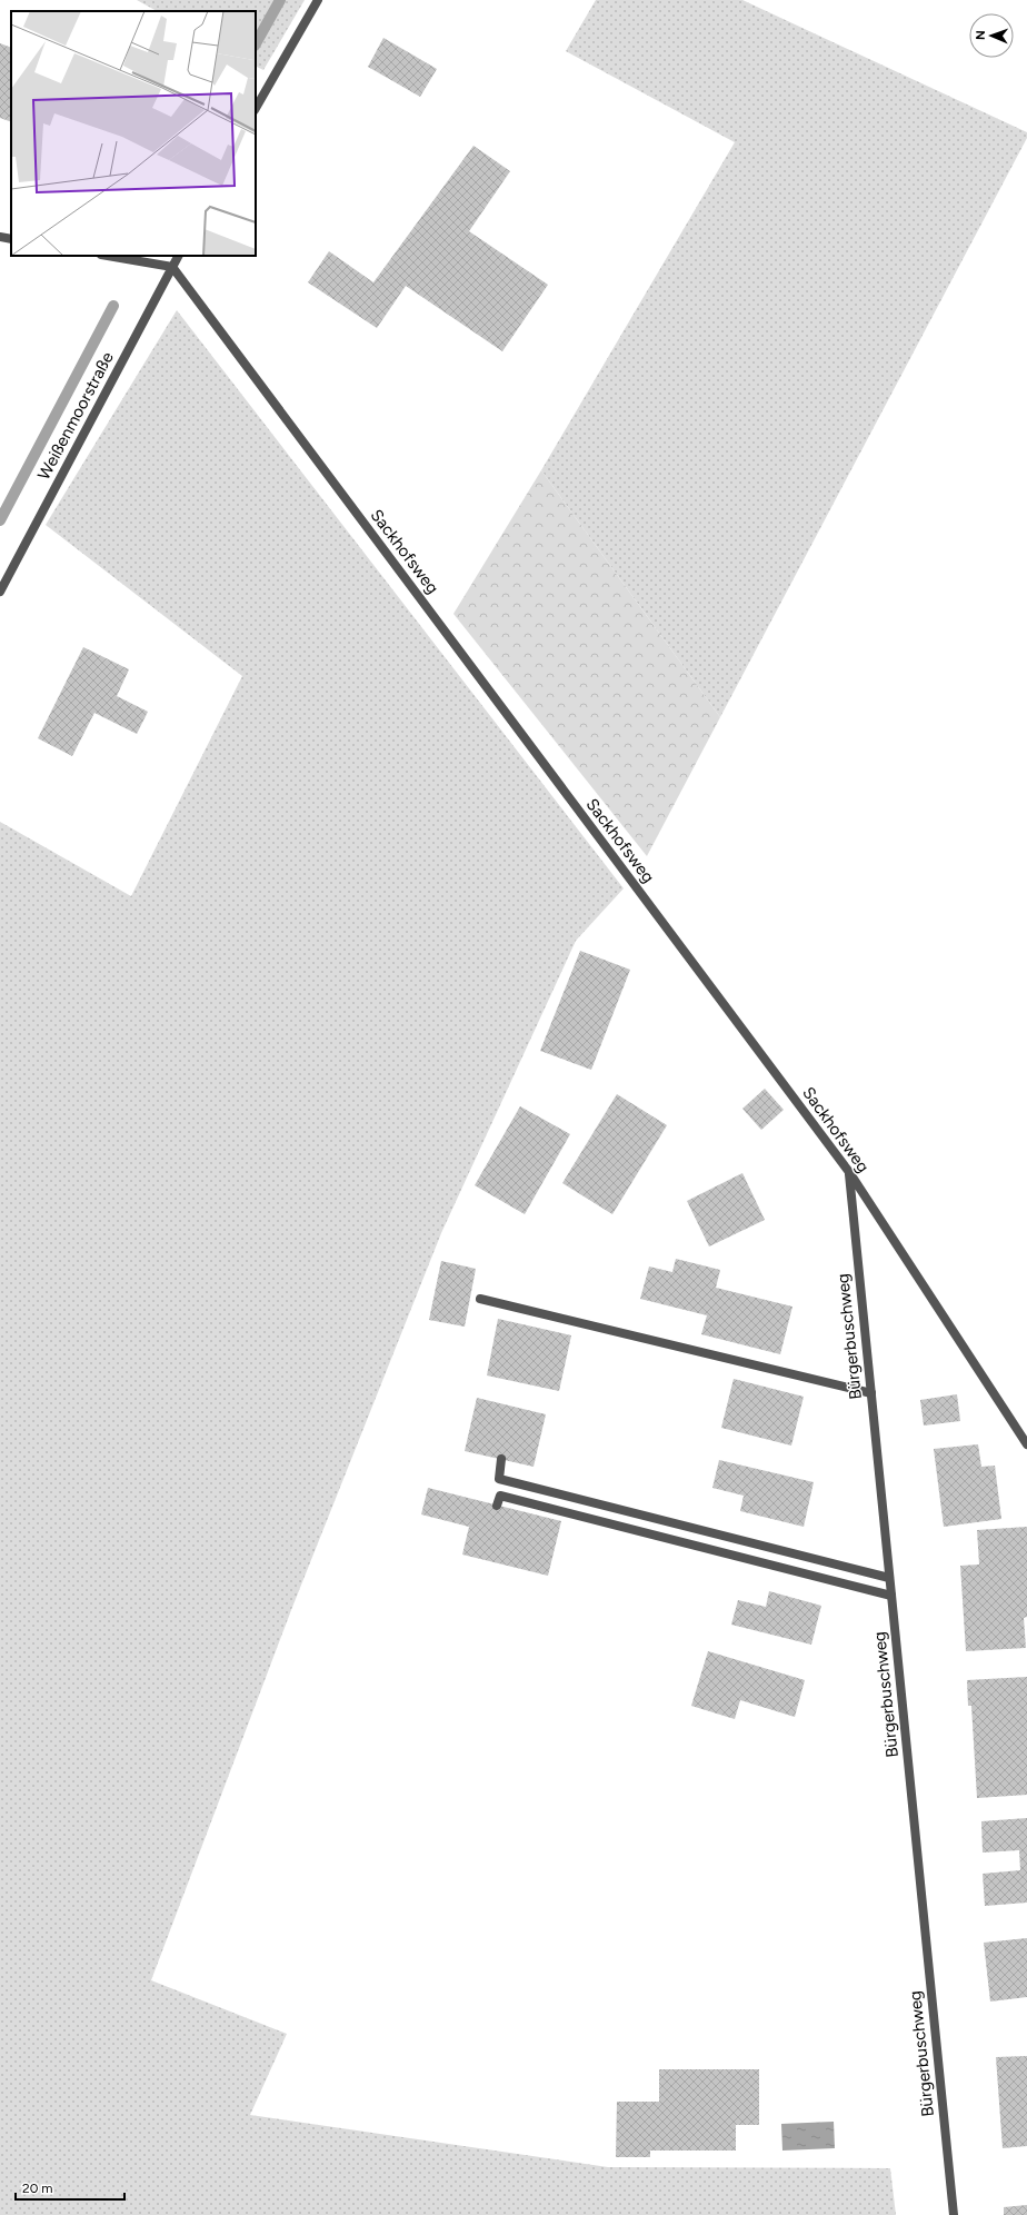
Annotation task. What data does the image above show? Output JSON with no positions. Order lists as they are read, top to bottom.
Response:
{
  "streets": {
    "street": ["Weißenmoorstraße", "Sackhofsweg", "Bürgerbuschweg"]
  },
  "crossings": [
    ["Weißenmoorstraße", "Sackhofsweg"],
    ["Sackhofsweg", "Bürgerbuschweg"]
  ],
  "scale_bar": "20 m",
  "north": "left"
}
